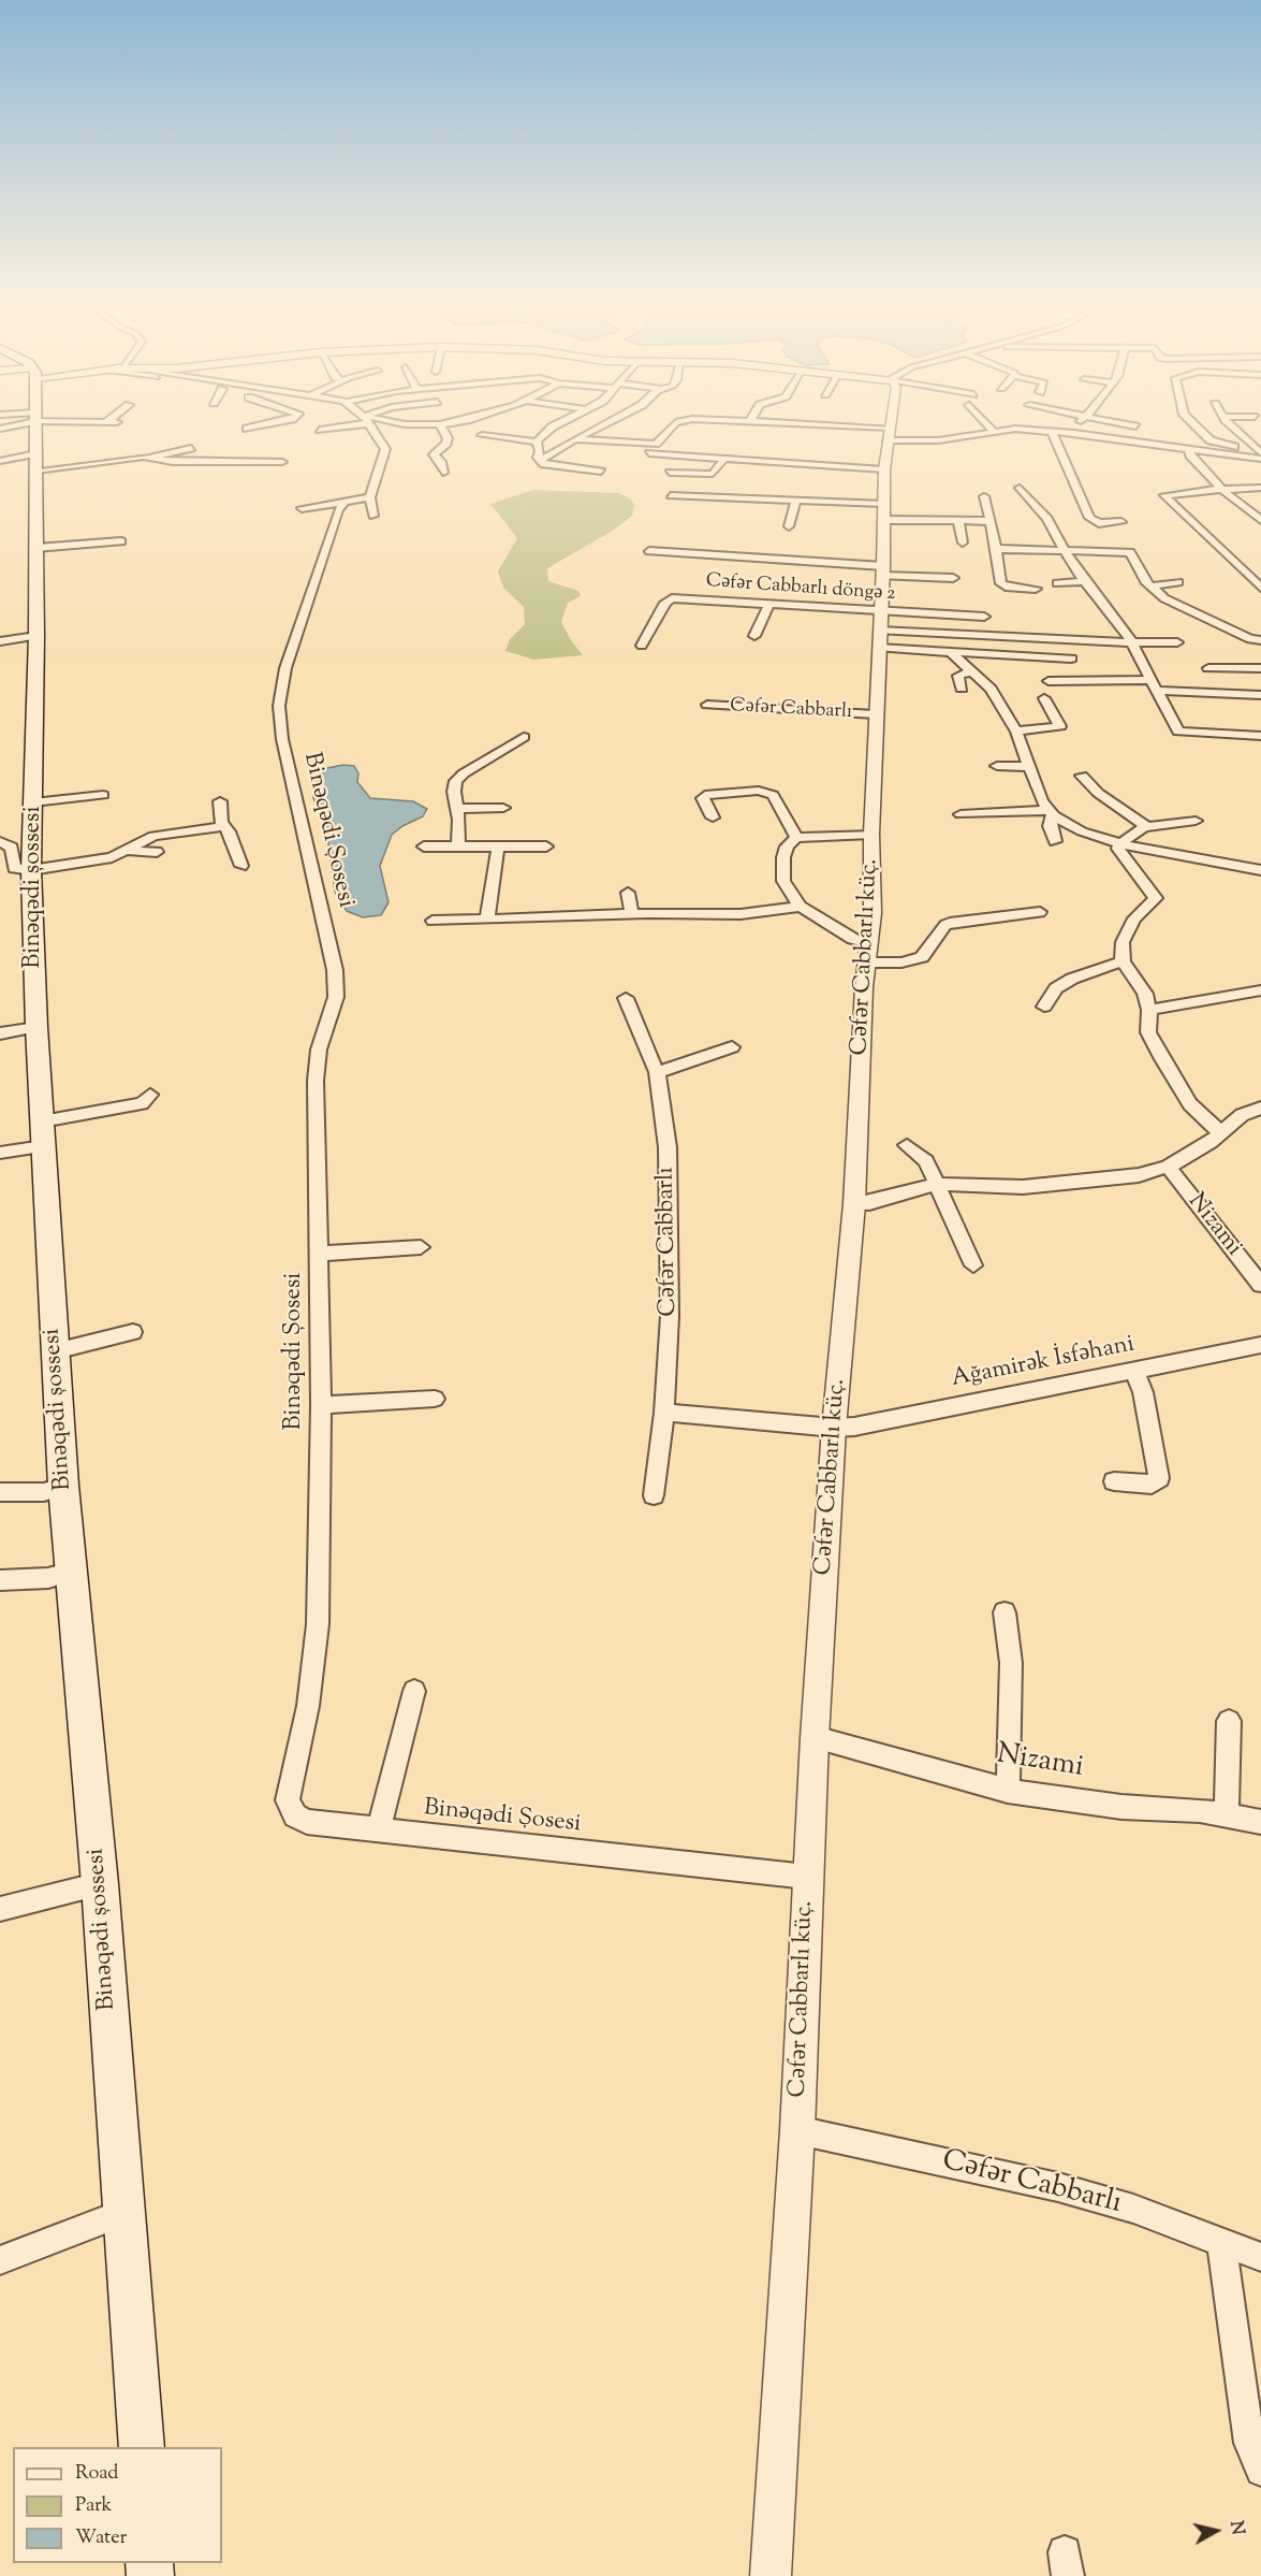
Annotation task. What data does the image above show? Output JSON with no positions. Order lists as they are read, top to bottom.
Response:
{
  "streets": {
    "main road": ["Binəqədi şossesi"],
    "street": [
      "Cəfər Cabbarlı döngə 2",
      "Cəfər Cabbarlı",
      "Binəqədi Şosesi",
      "Cəfər Cabbarlı küç.",
      "Nizami",
      "Ağamirək İsfəhani"
    ]
  },
  "crossings": [
    ["Cəfər Cabbarlı döngə 2", "Cəfər Cabbarlı küç."],
    ["Cəfər Cabbarlı", "Cəfər Cabbarlı küç."],
    ["Binəqədi Şosesi", "Cəfər Cabbarlı küç."],
    ["Cəfər Cabbarlı küç.", "Nizami"],
    ["Cəfər Cabbarlı küç.", "Ağamirək İsfəhani"]
  ],
  "legend": ["Road", "Park", "Water"],
  "north": "right"
}
